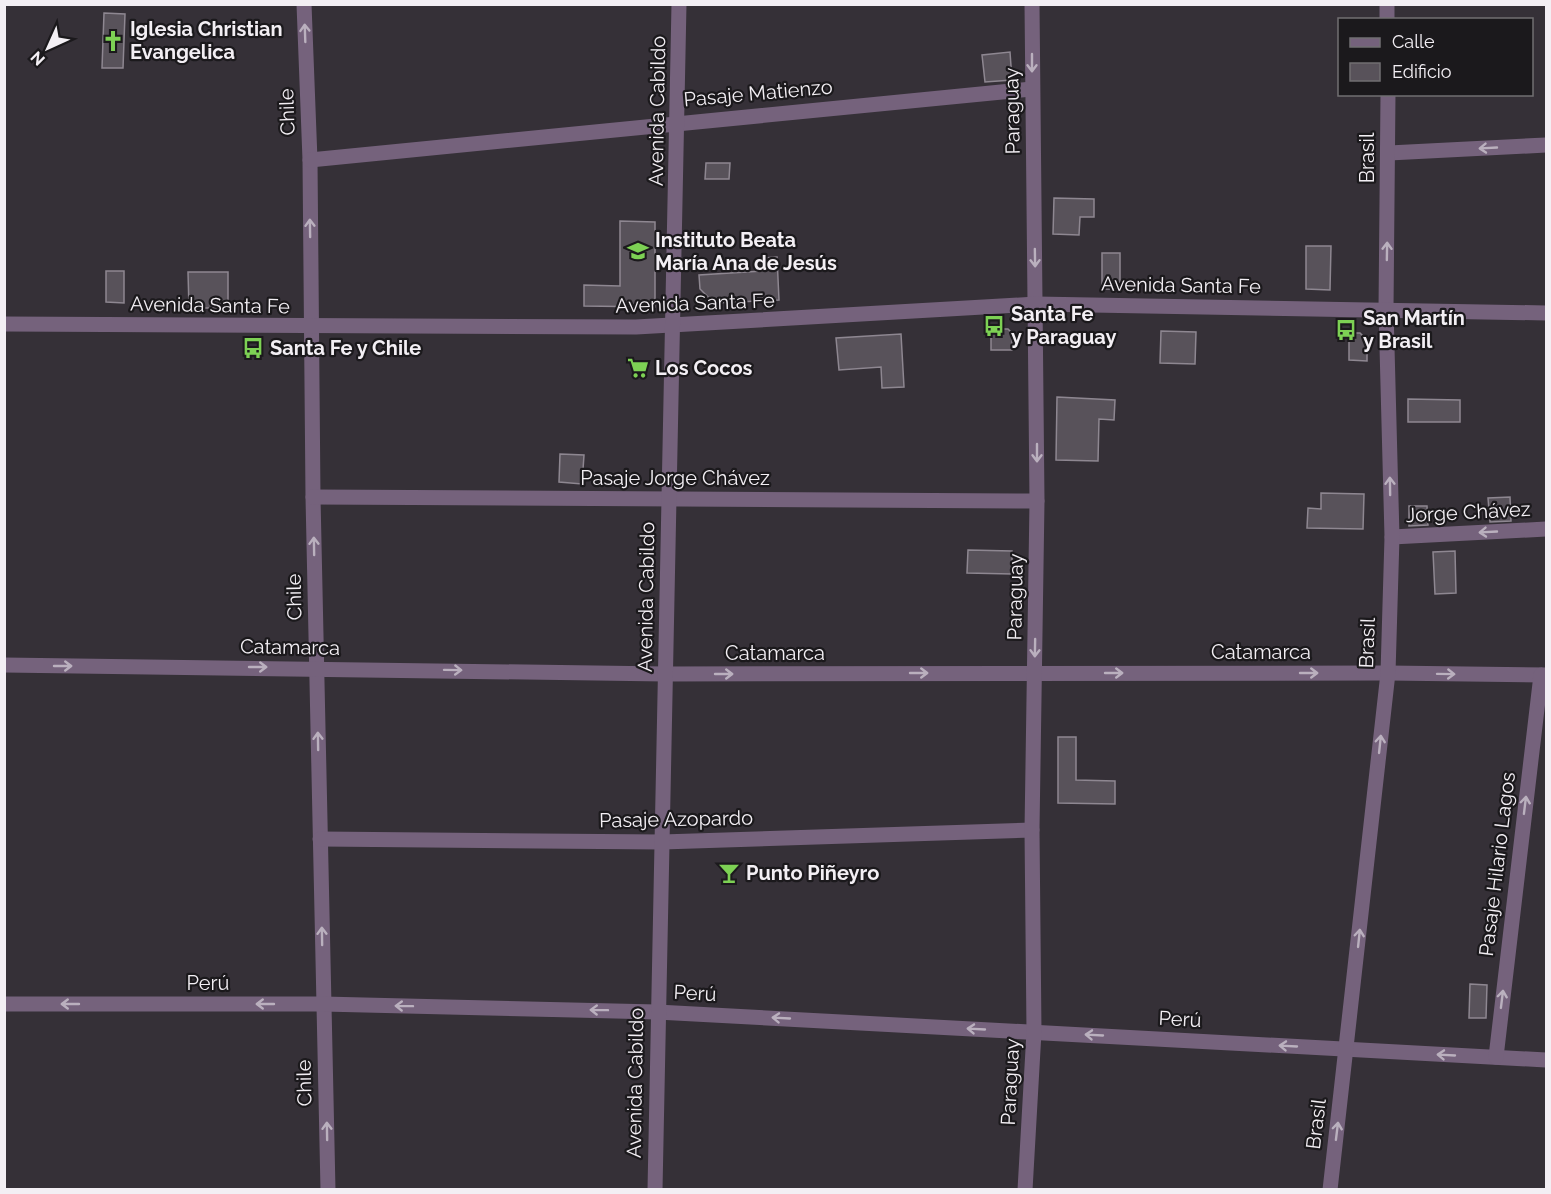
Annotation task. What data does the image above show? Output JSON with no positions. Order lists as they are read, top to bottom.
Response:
{
  "streets": {
    "street": [
      "Pasaje Matienzo",
      "Avenida Cabildo",
      "Paraguay",
      "Chile",
      "Brasil",
      "Avenida Santa Fe",
      "Pasaje Jorge Chávez",
      "Jorge Chávez",
      "Catamarca",
      "Pasaje Azopardo",
      "Pasaje Hilario Lagos",
      "Perú"
    ]
  },
  "crossings": [
    ["Pasaje Matienzo", "Avenida Cabildo"],
    ["Pasaje Matienzo", "Paraguay"],
    ["Pasaje Matienzo", "Chile"],
    ["Avenida Cabildo", "Avenida Santa Fe"],
    ["Avenida Cabildo", "Pasaje Jorge Chávez"],
    ["Avenida Cabildo", "Catamarca"],
    ["Avenida Cabildo", "Pasaje Azopardo"],
    ["Avenida Cabildo", "Perú"],
    ["Paraguay", "Avenida Santa Fe"],
    ["Paraguay", "Pasaje Jorge Chávez"],
    ["Paraguay", "Catamarca"],
    ["Paraguay", "Pasaje Azopardo"],
    ["Paraguay", "Perú"],
    ["Chile", "Avenida Santa Fe"],
    ["Chile", "Pasaje Jorge Chávez"],
    ["Chile", "Catamarca"],
    ["Chile", "Pasaje Azopardo"],
    ["Chile", "Perú"],
    ["Brasil", "Avenida Santa Fe"],
    ["Brasil", "Jorge Chávez"],
    ["Brasil", "Catamarca"],
    ["Brasil", "Perú"],
    ["Catamarca", "Pasaje Hilario Lagos"],
    ["Pasaje Hilario Lagos", "Perú"]
  ],
  "one_way": [
    "Paraguay",
    "Chile",
    "Brasil",
    "Jorge Chávez",
    "Catamarca",
    "Pasaje Hilario Lagos",
    "Perú"
  ],
  "places": {
    "church": ["Iglesia Christian Evangelica"],
    "school or university": ["Instituto Beata María Ana de Jesús"],
    "bus stop": ["Santa Fe y Paraguay", "San Martín y Brasil", "Santa Fe y Chile"],
    "supermarket": ["Los Cocos"],
    "bar": ["Punto Piñeyro"]
  },
  "legend": ["Calle", "Edificio"],
  "north": "bottom left"
}
